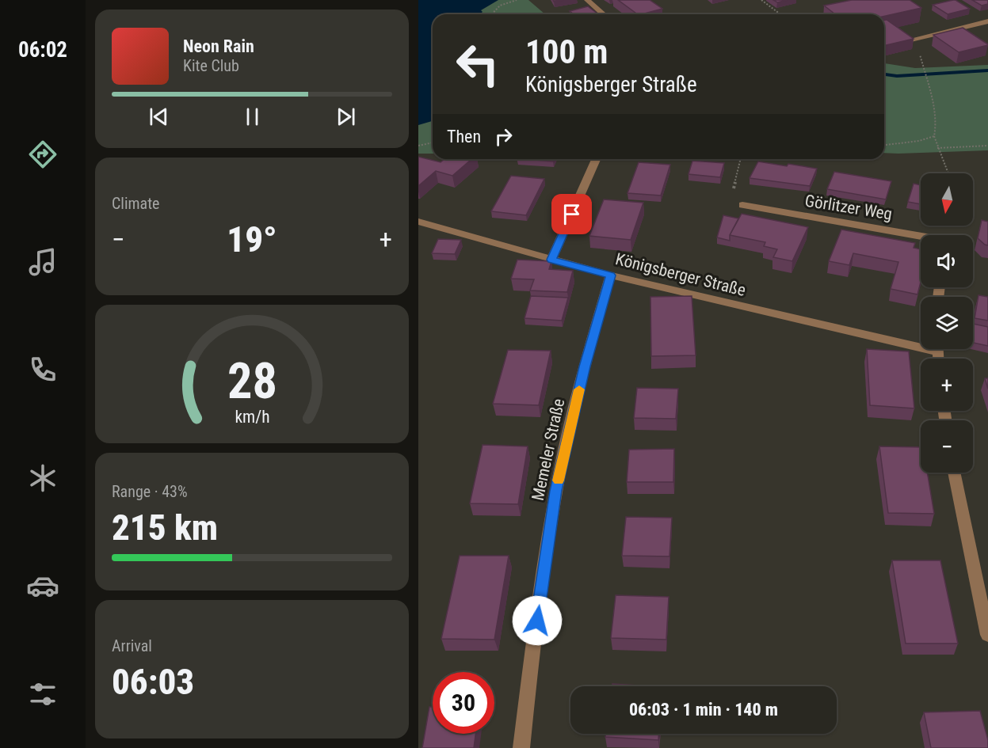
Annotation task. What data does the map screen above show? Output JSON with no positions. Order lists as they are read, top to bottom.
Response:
{
  "streets": {
    "street": ["Görlitzer Weg", "Königsberger Straße", "Memeler Straße"]
  },
  "crossings": [
    ["Königsberger Straße", "Memeler Straße"]
  ],
  "north": "bottom",
  "page": {
    "tabs": "06:02",
    "turn": ["100 m", "Königsberger Straße"],
    "song": ["Neon Rain", "Kite Club"],
    "then": "Then",
    "tile": [
      "Climate",
      ["Range · 43%", "215 km"],
      ["Arrival", "06:03"]
    ],
    "map_buttons": ["+", "−"],
    "heat": ["−", "19°", "+"],
    "limit": "30",
    "trip": "06:03 · 1 min · 140 m",
    "gauge": ["28", "km/h"]
  }
}
